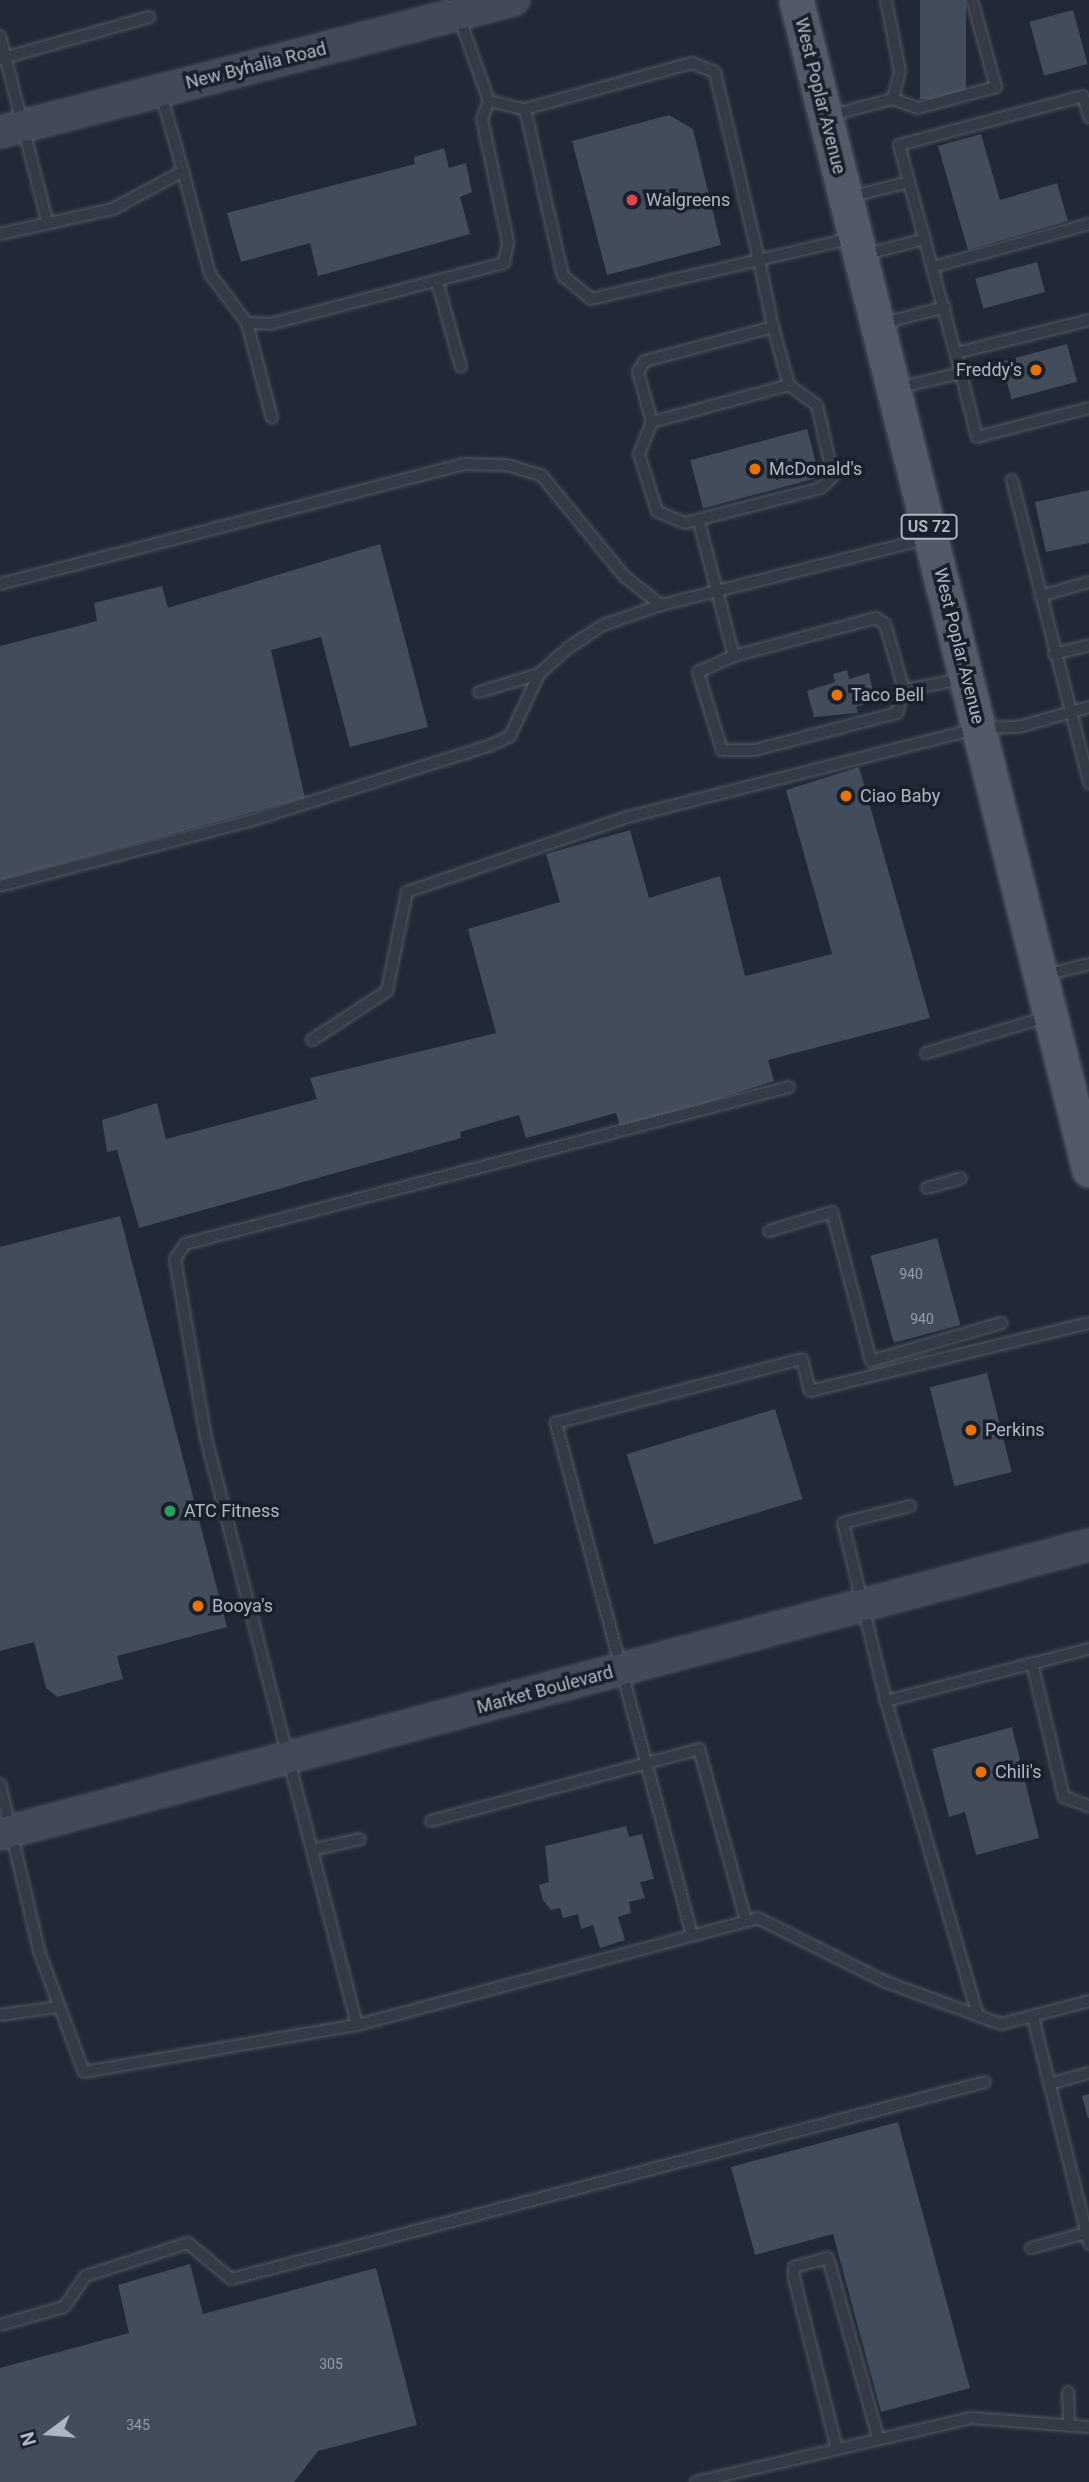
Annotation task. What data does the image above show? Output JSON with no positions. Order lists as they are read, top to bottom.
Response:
{
  "streets": {
    "main road": ["West Poplar Avenue", "US 72"],
    "street": ["New Byhalia Road", "Market Boulevard"]
  },
  "places": [
    "Walgreens",
    "Freddy's",
    "McDonald's",
    "Taco Bell",
    "Ciao Baby",
    "Perkins",
    "ATC Fitness",
    "Booya's",
    "Chili's"
  ],
  "house_numbers": [
    "940",
    "940",
    "305",
    "345"
  ],
  "north": "left"
}
